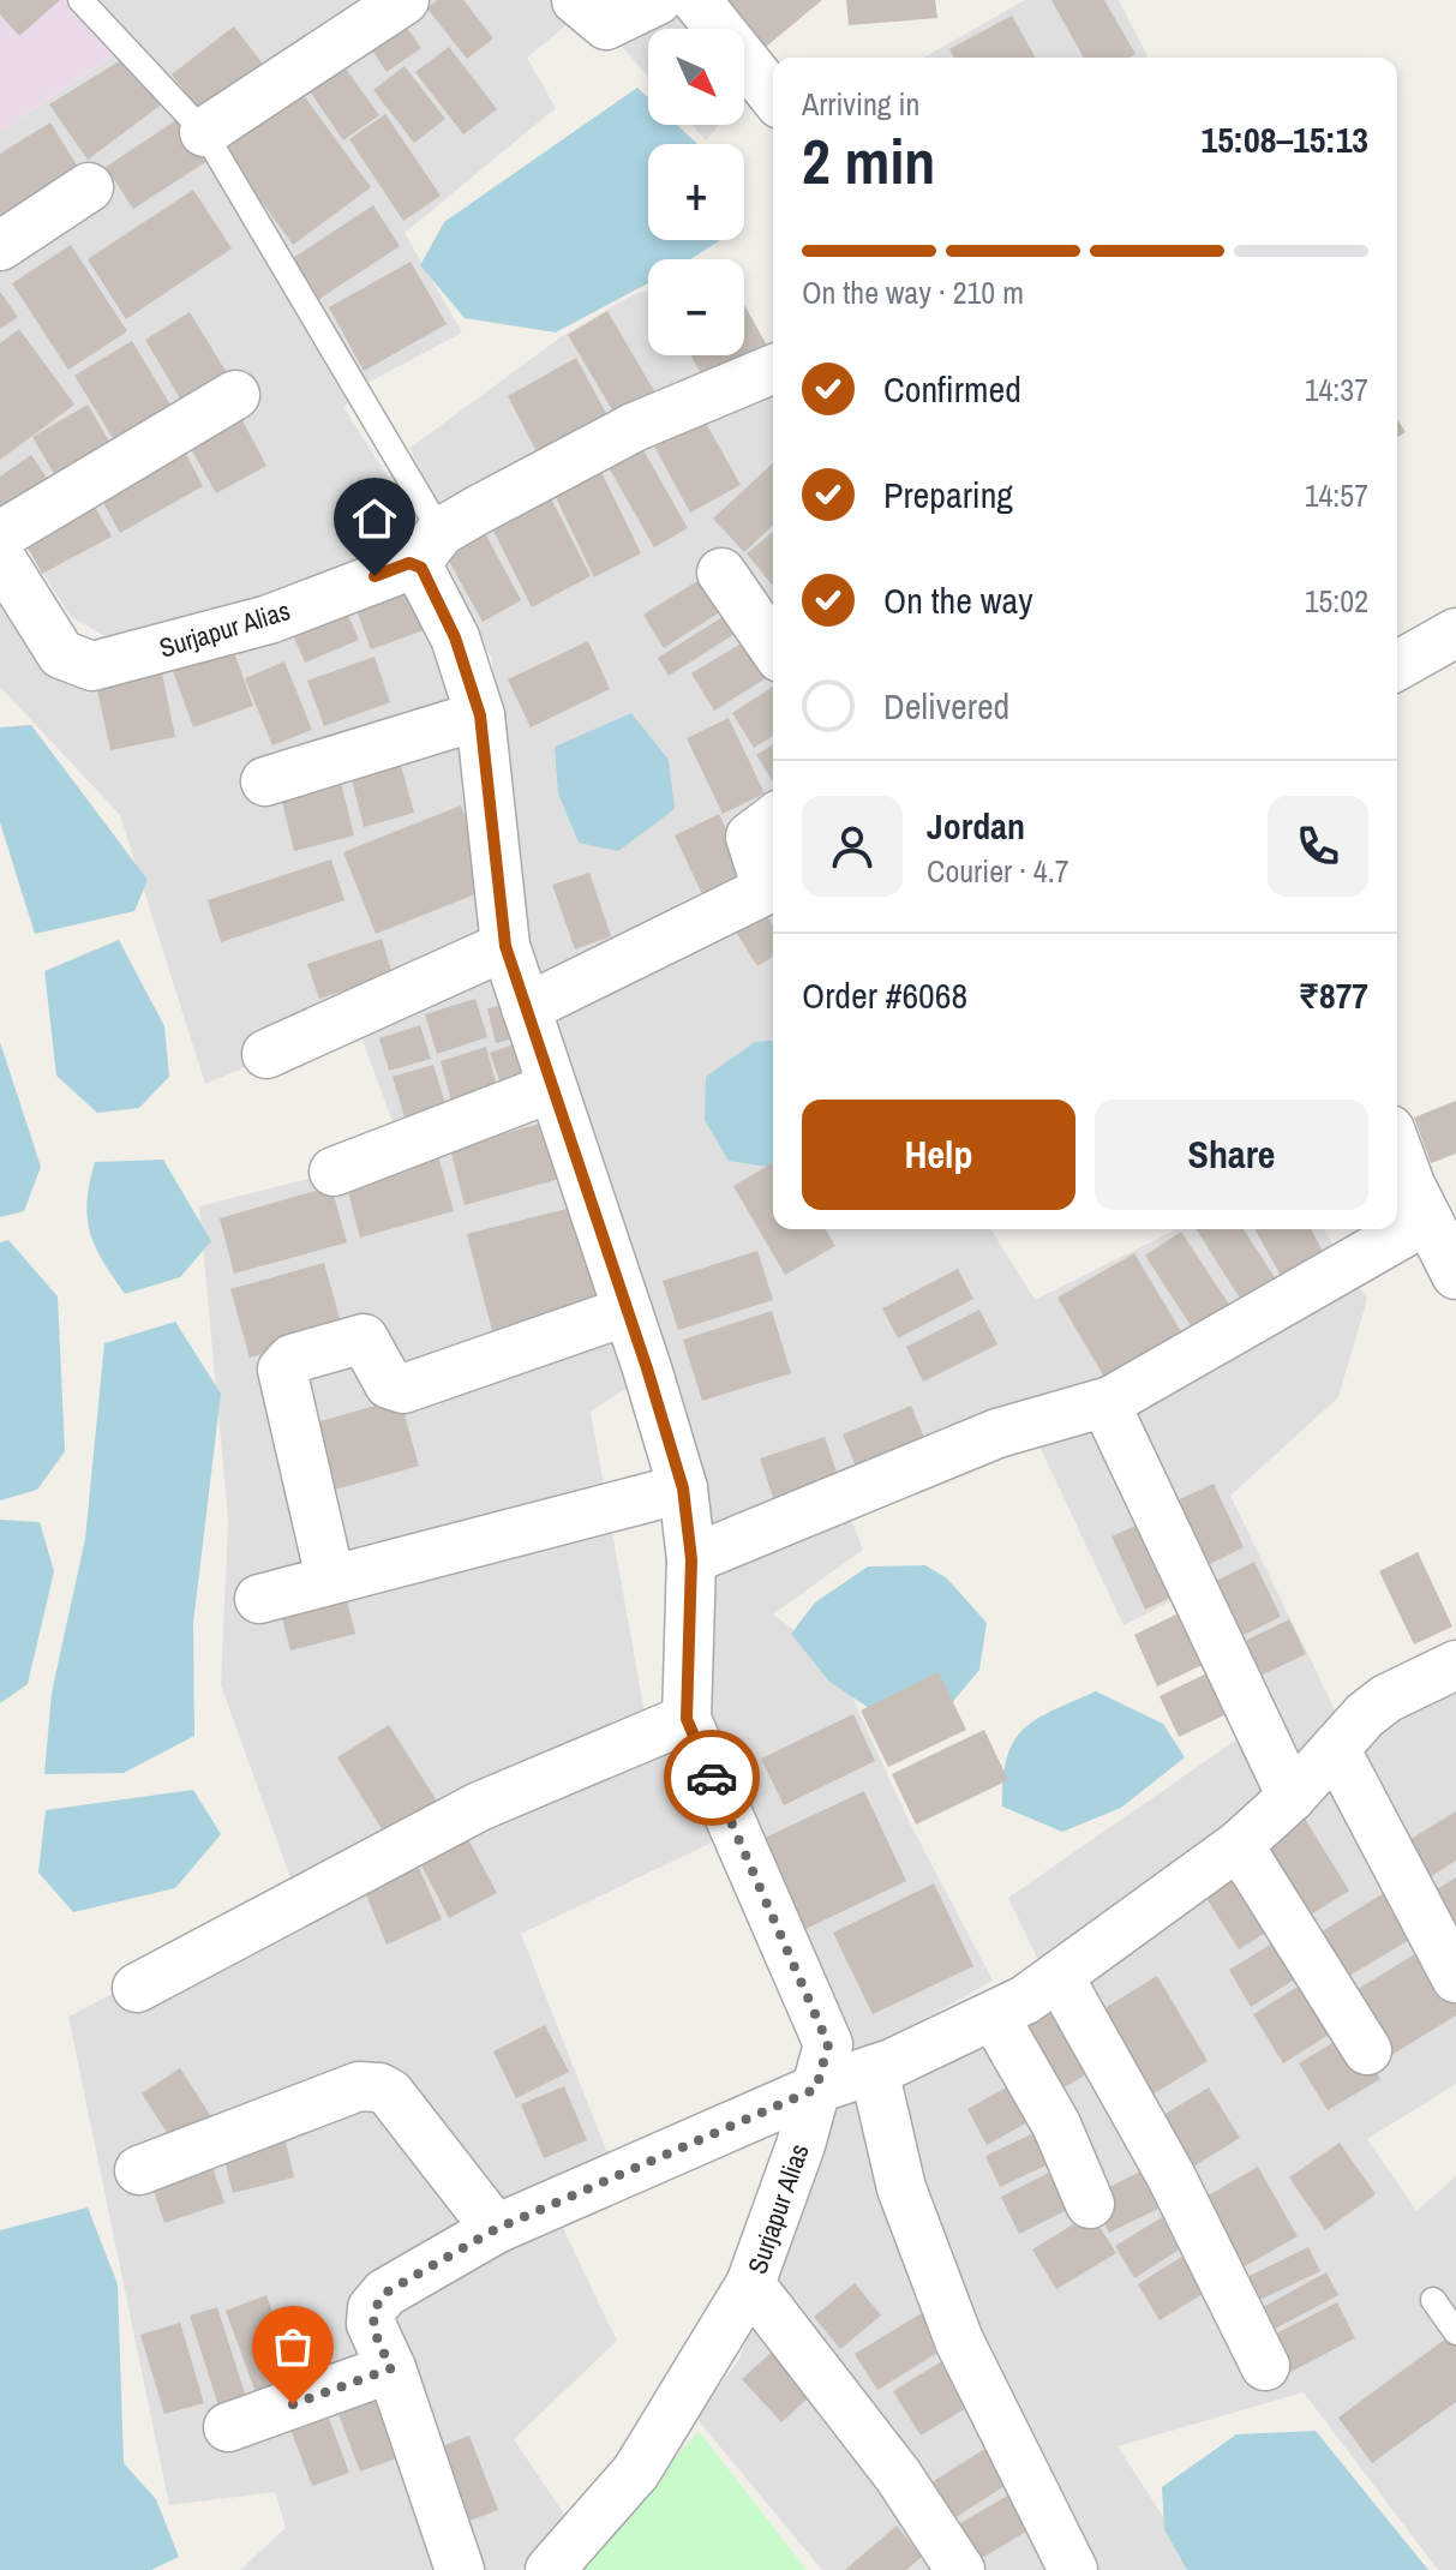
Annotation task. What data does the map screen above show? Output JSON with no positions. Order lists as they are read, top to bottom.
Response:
{
  "streets": {
    "street": ["Surjapur Alias"]
  },
  "north": "bottom right",
  "page": {
    "map_buttons": ["+", "−"],
    "heading": ["2 min", "Arriving in", "15:08–15:13"],
    "panel": [
      "Jordan",
      "Courier · 4.7",
      "Order #6068",
      "₹877"
    ],
    "bar": "On the way · 210 m",
    "list": [
      ["Confirmed", "14:37"],
      ["Preparing", "14:57"],
      ["On the way", "15:02"],
      "Delivered"
    ],
    "buttons": ["Help", "Share"]
  }
}
